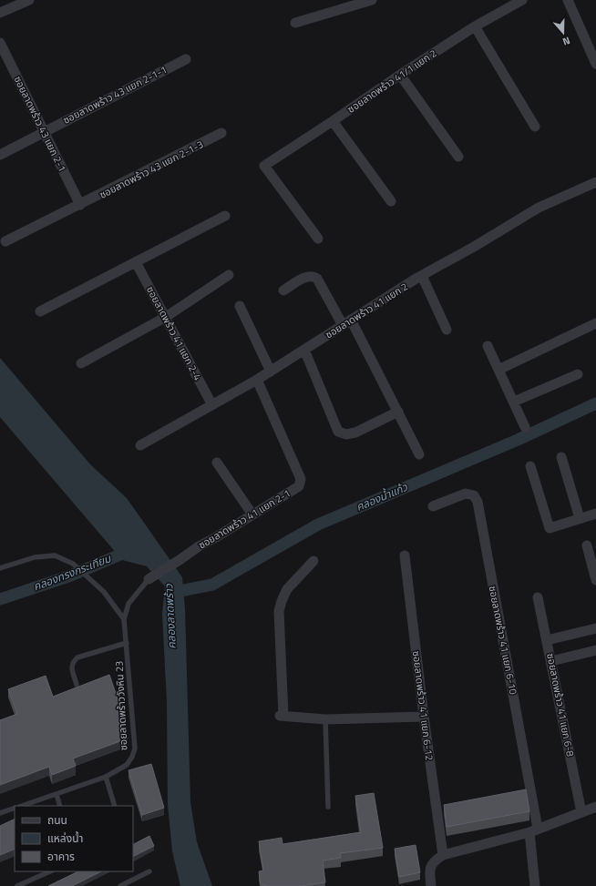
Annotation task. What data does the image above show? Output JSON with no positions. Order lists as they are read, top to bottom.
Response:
{
  "streets": {
    "street": [
      "ซอยลาดพร้าว 41/1 แยก 2",
      "ซอยลาดพร้าว 43 แยก 2-1-1",
      "ซอยลาดพร้าว 43 แยก 2-1",
      "ซอยลาดพร้าว 43 แยก 2-1-3",
      "ซอยลาดพร้าว 41 แยก 2",
      "ซอยลาดพร้าว 41 แยก 2-4",
      "ซอยลาดพร้าว 41 แยก 2-1",
      "ซอยลาดพร้าว 41 แยก 6-10",
      "ซอยลาดพร้าว 41 แยก 6-8",
      "ซอยลาดพร้าว 41 แยก 6-12"
    ],
    "lane": ["ซอยลาดพร้าววังหิน 23"]
  },
  "crossings": [
    ["ซอยลาดพร้าว 43 แยก 2-1-1", "ซอยลาดพร้าว 43 แยก 2-1"],
    ["ซอยลาดพร้าว 43 แยก 2-1", "ซอยลาดพร้าว 43 แยก 2-1-3"],
    ["ซอยลาดพร้าว 41 แยก 2", "ซอยลาดพร้าว 41 แยก 2-4"],
    ["ซอยลาดพร้าว 41 แยก 2", "ซอยลาดพร้าว 41 แยก 2-1"],
    ["ซอยลาดพร้าว 41 แยก 2-1", "ซอยลาดพร้าววังหิน 23"]
  ],
  "water": ["คลองน้ำแก้ว", "คลองทรงกระเทียม", "คลองลาดพร้าว"],
  "legend": ["ถนน", "แหล่งน้ำ", "อาคาร"],
  "north": "bottom"
}
